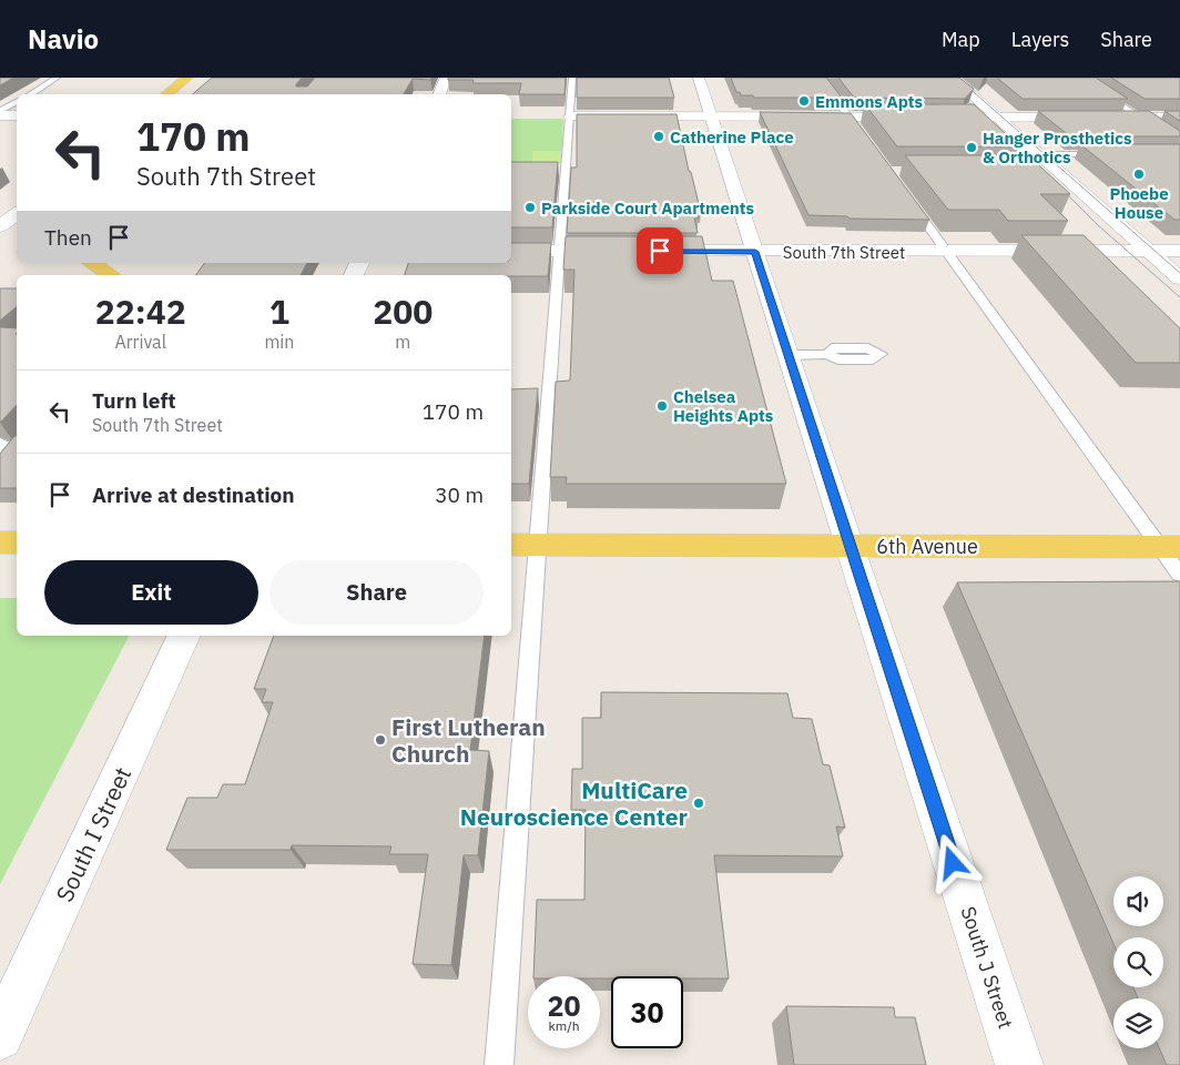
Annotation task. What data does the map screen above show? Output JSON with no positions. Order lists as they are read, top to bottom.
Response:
{
  "streets": {
    "main road": ["6th Avenue"],
    "street": ["South 7th Street", "South I Street", "South J Street"]
  },
  "crossings": [
    ["South 7th Street", "South J Street"],
    ["6th Avenue", "South J Street"]
  ],
  "places": [
    "Emmons Apts",
    "Catherine Place",
    "Hanger Prosthetics & Orthotics",
    "Phoebe House",
    "Parkside Court Apartments",
    "Chelsea Heights Apts",
    "First Lutheran Church",
    "MultiCare Neuroscience Center"
  ],
  "page": {
    "header": "Navio",
    "nav": ["Map", "Layers", "Share"],
    "turn": ["170 m", "South 7th Street"],
    "then": "Then",
    "eta": [
      "22:42",
      "Arrival",
      "1",
      "min",
      "200",
      "m"
    ],
    "list": [
      {
        "name": "Turn left",
        "note": "South 7th Street",
        "value": "170 m"
      },
      {
        "name": "Arrive at destination",
        "value": "30 m"
      }
    ],
    "buttons": ["Exit", "Share"],
    "speed": "20 km/h",
    "limit": "30"
  }
}
